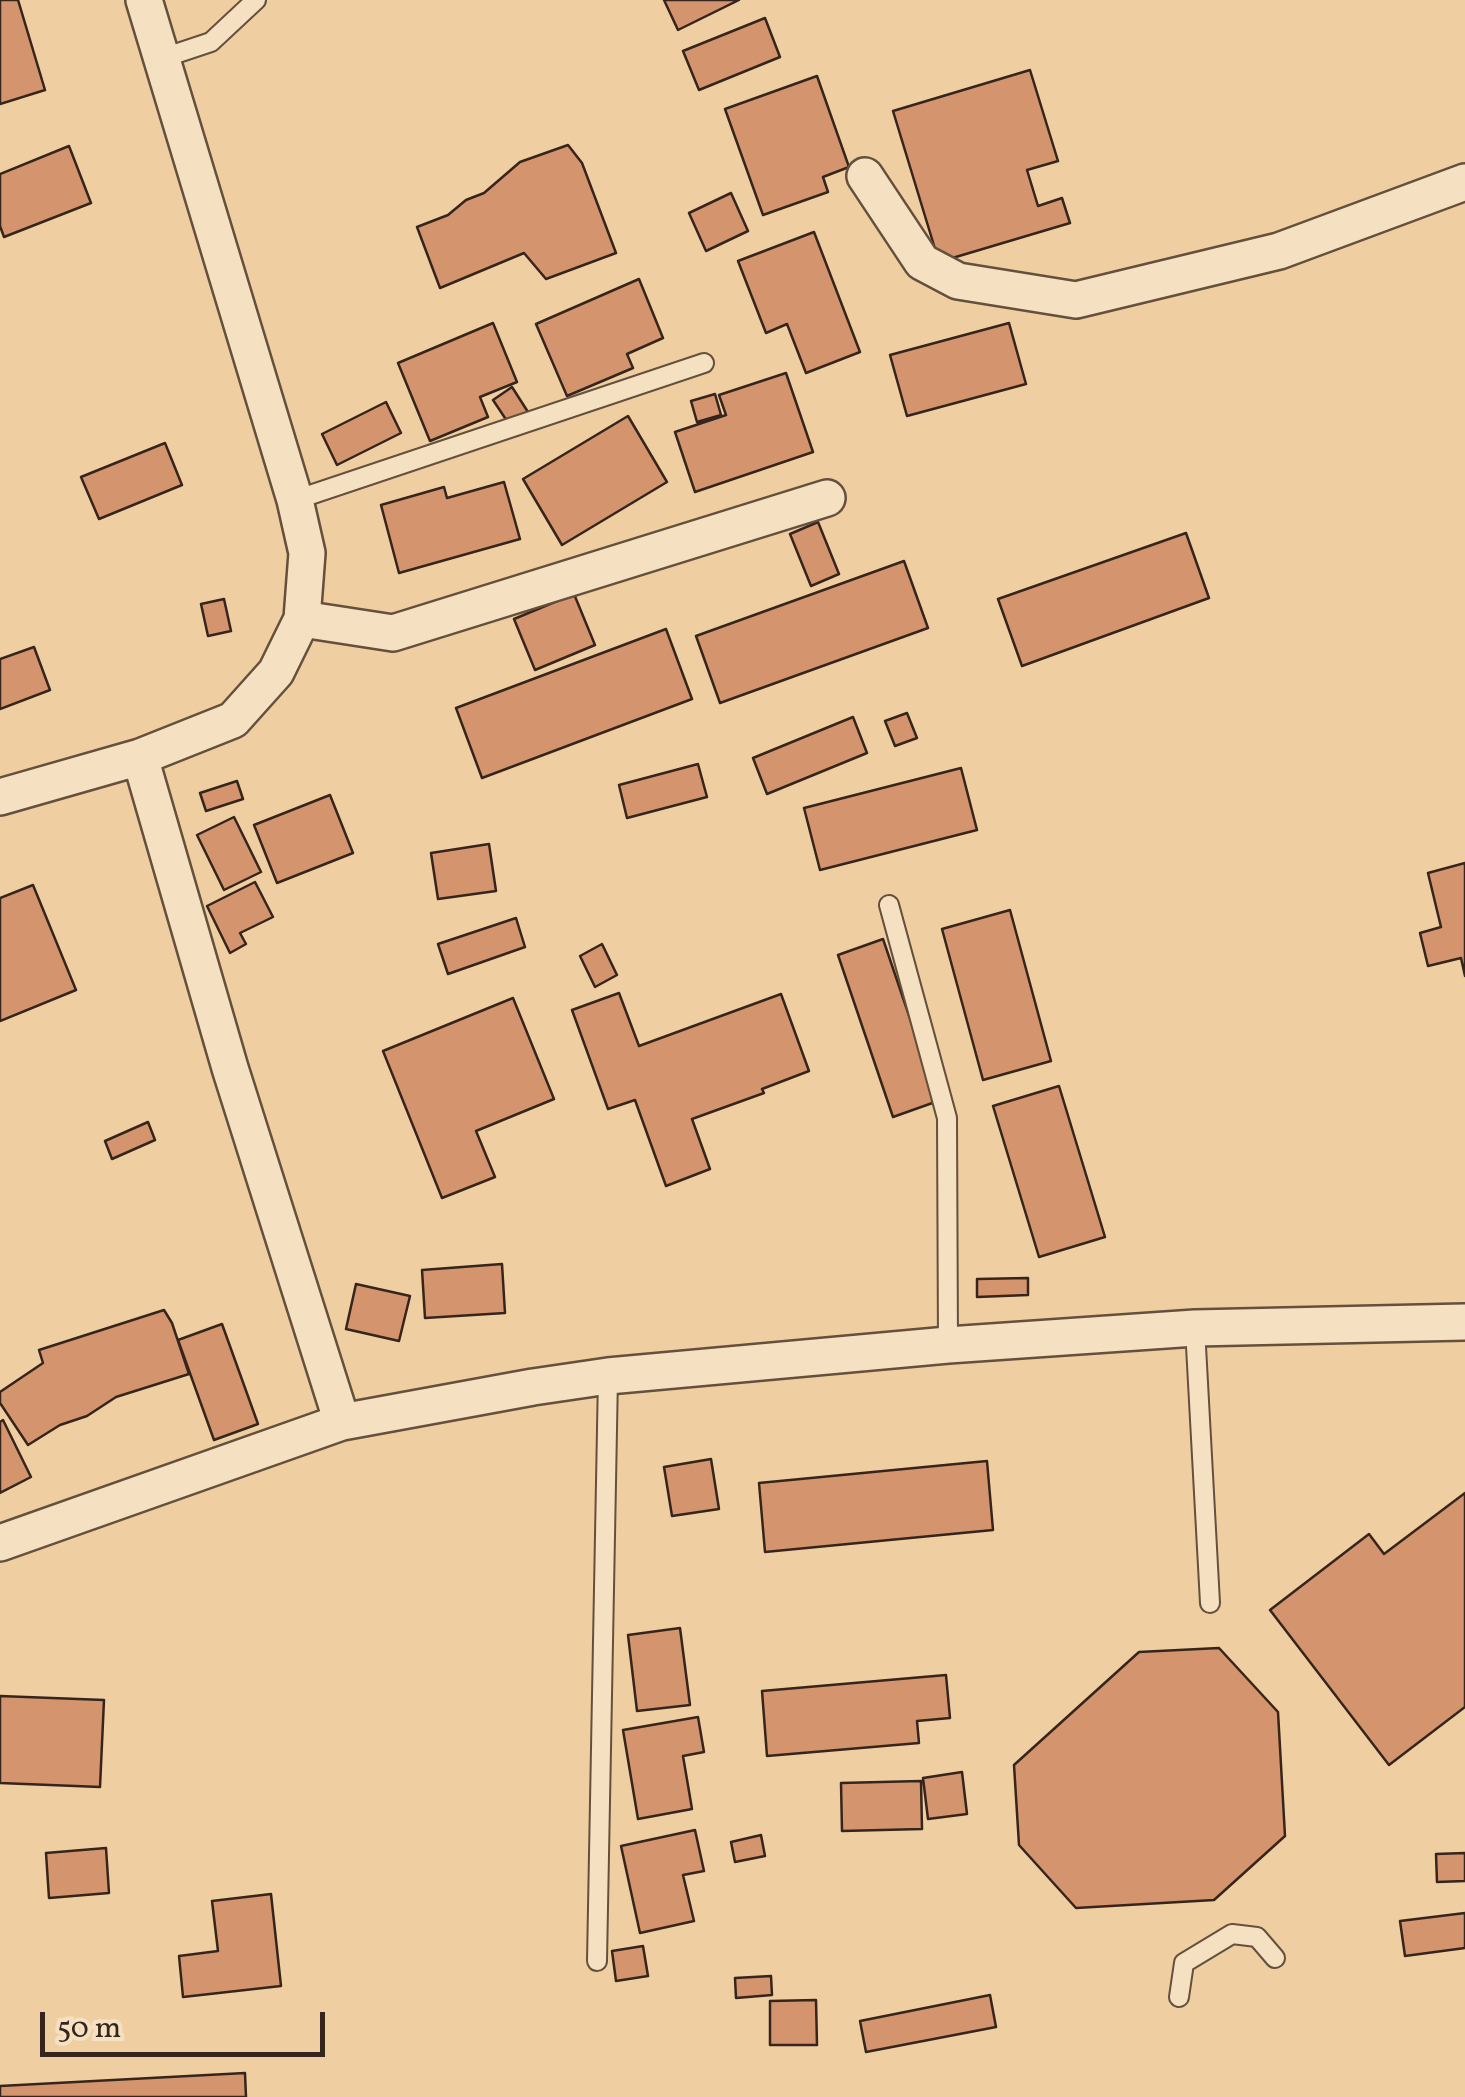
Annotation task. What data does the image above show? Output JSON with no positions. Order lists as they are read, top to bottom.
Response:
{
  "scale_bar": "50 m"
}
